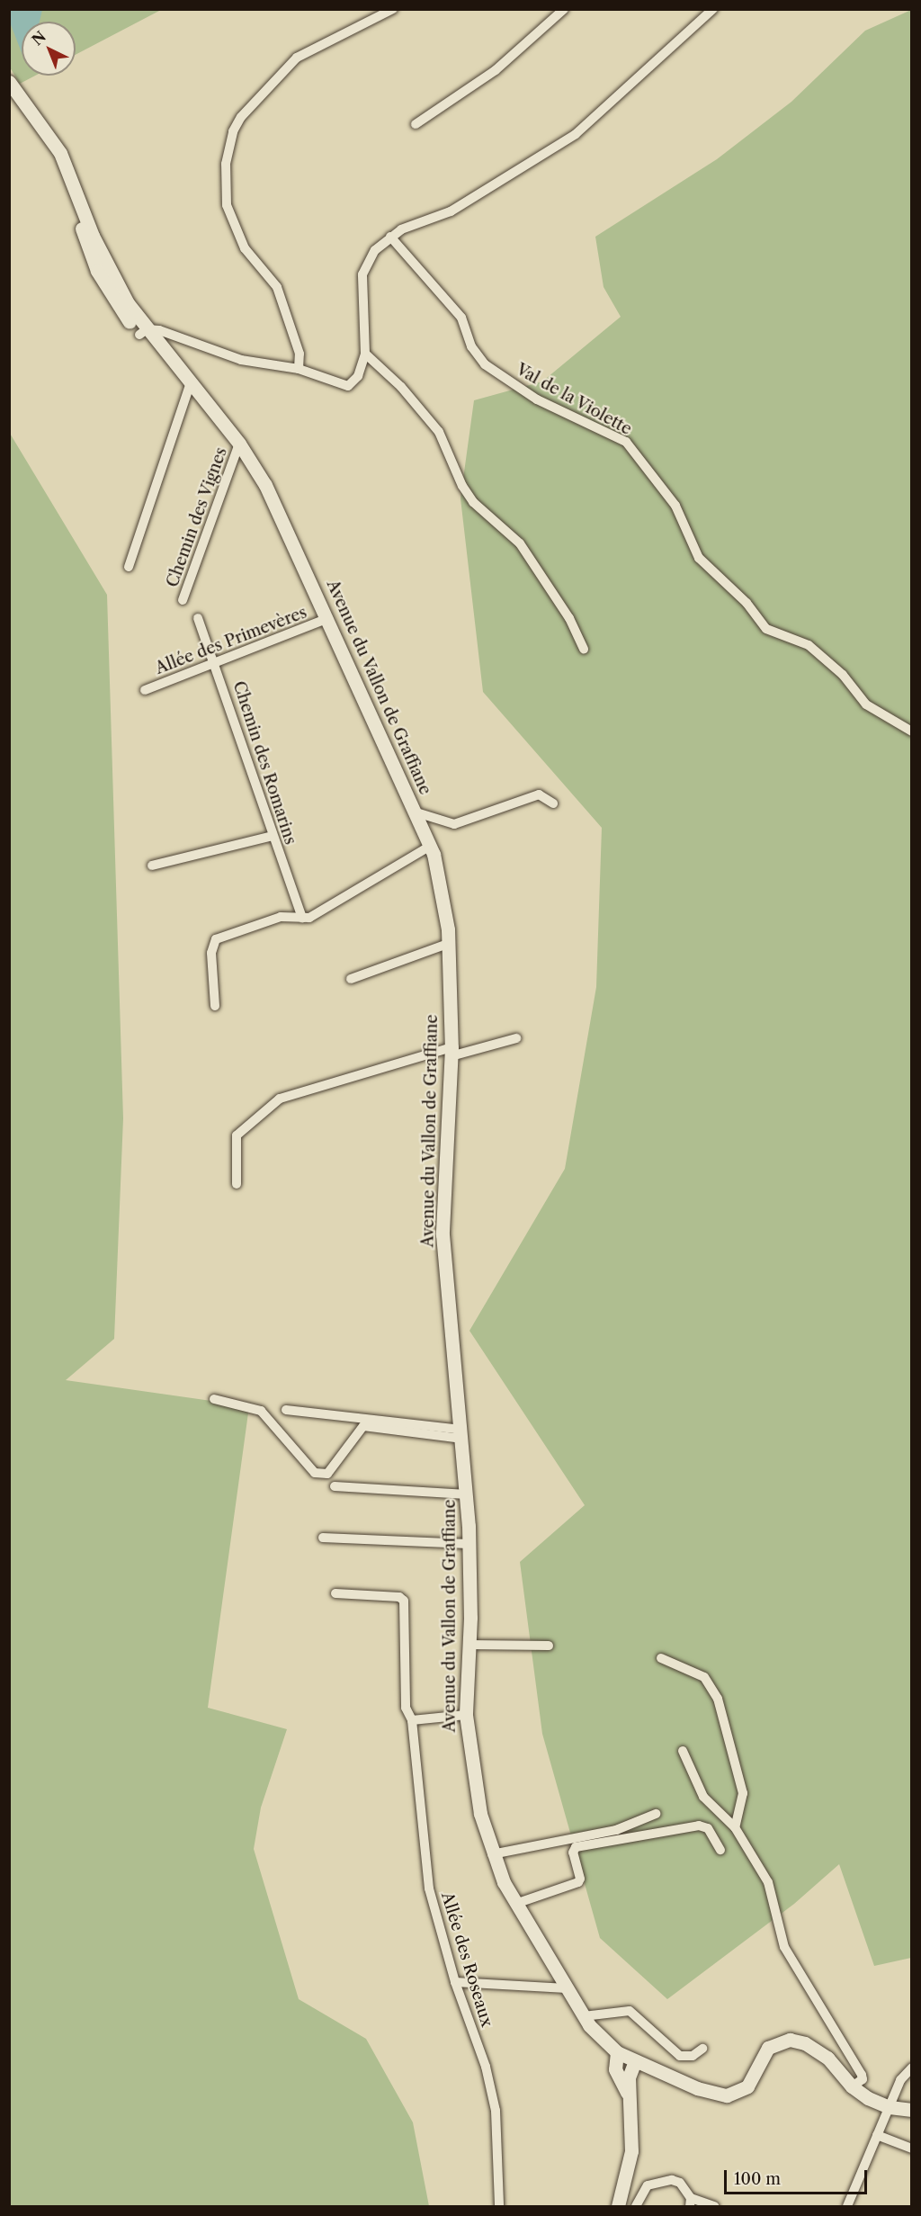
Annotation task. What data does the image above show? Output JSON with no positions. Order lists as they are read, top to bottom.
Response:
{
  "streets": {
    "street": [
      "Val de la Violette",
      "Chemin des Vignes",
      "Allée des Primevères",
      "Avenue du Vallon de Graffiane",
      "Chemin des Romarins",
      "Allée des Roseaux"
    ]
  },
  "crossings": [
    ["Chemin des Vignes", "Avenue du Vallon de Graffiane"],
    ["Allée des Primevères", "Avenue du Vallon de Graffiane"],
    ["Allée des Primevères", "Chemin des Romarins"]
  ],
  "scale_bar": "100 m",
  "north": "top left"
}
